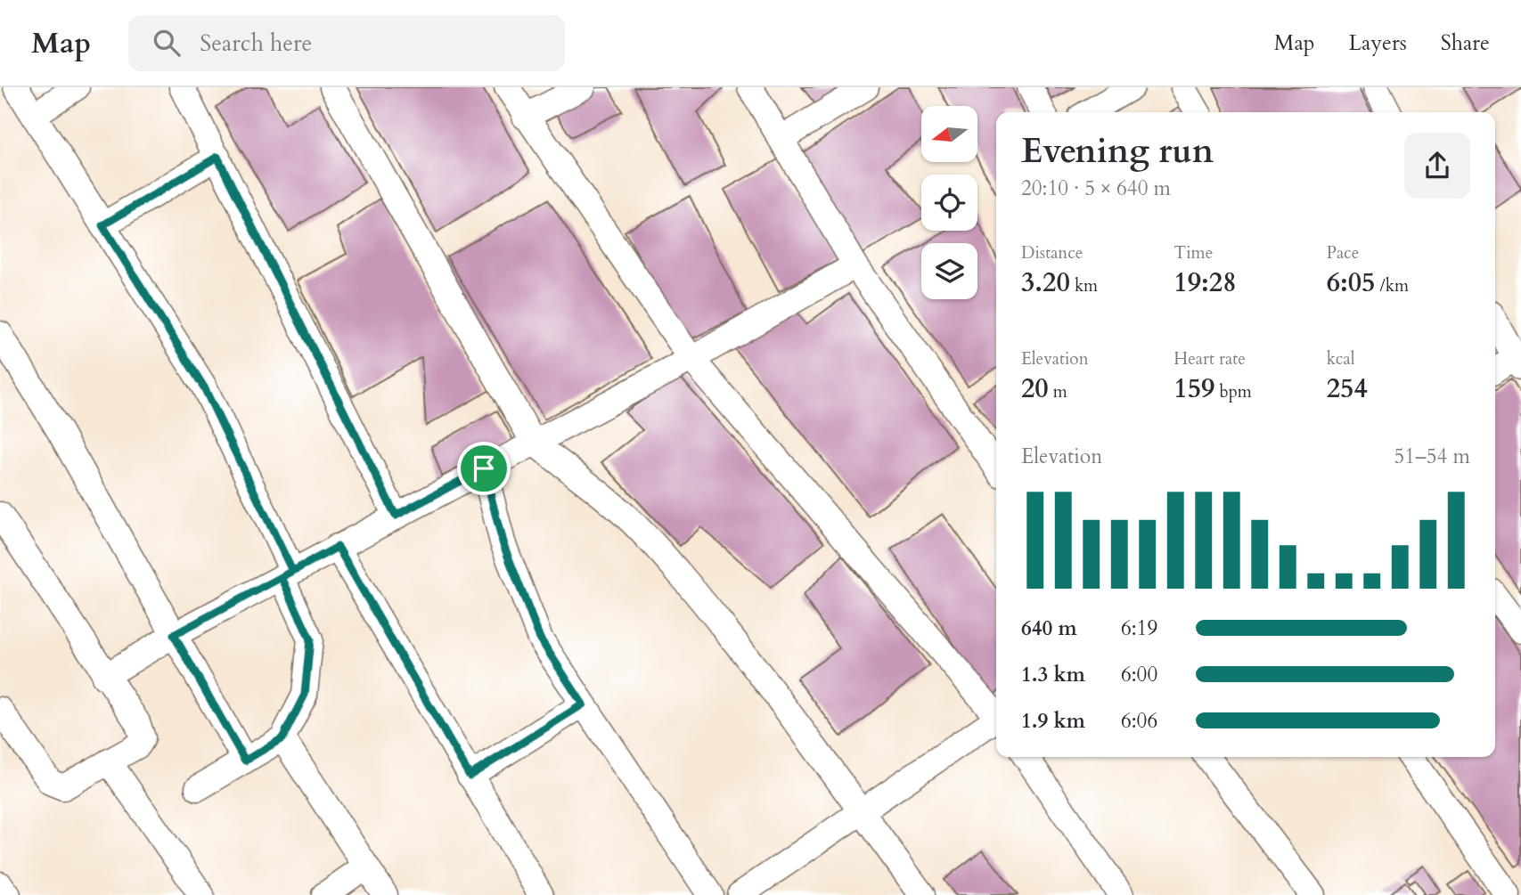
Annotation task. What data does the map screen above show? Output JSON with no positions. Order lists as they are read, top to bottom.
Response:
{
  "north": "left",
  "page": {
    "header": "Map",
    "search": "Search here",
    "nav": ["Map", "Layers", "Share"],
    "heading": ["Evening run", "20:10 · 5 × 640 m"],
    "stats": [
      ["Distance", "3.20 km"],
      ["Time", "19:28"],
      ["Pace", "6:05 /km"],
      ["Elevation", "20 m"],
      ["Heart rate", "159 bpm"],
      ["kcal", "254"]
    ],
    "chart": ["Elevation", "51–54 m"],
    "list": [
      {
        "name": "640 m",
        "note": "6:19"
      },
      {
        "name": "1.3 km",
        "note": "6:00"
      },
      {
        "name": "1.9 km",
        "note": "6:06"
      }
    ]
  }
}
